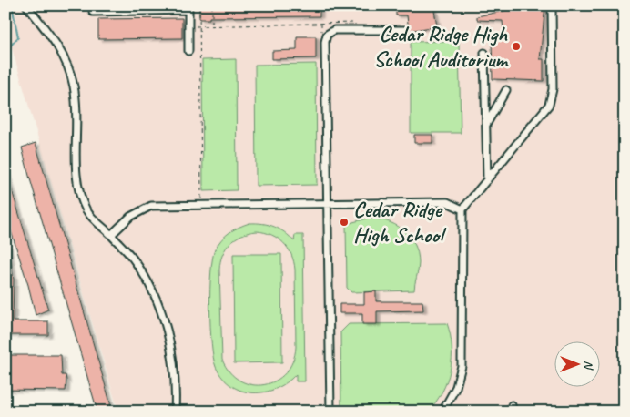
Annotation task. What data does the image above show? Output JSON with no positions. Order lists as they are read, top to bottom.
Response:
{
  "places": ["Cedar Ridge High School Auditorium", "Cedar Ridge High School"],
  "north": "right"
}
